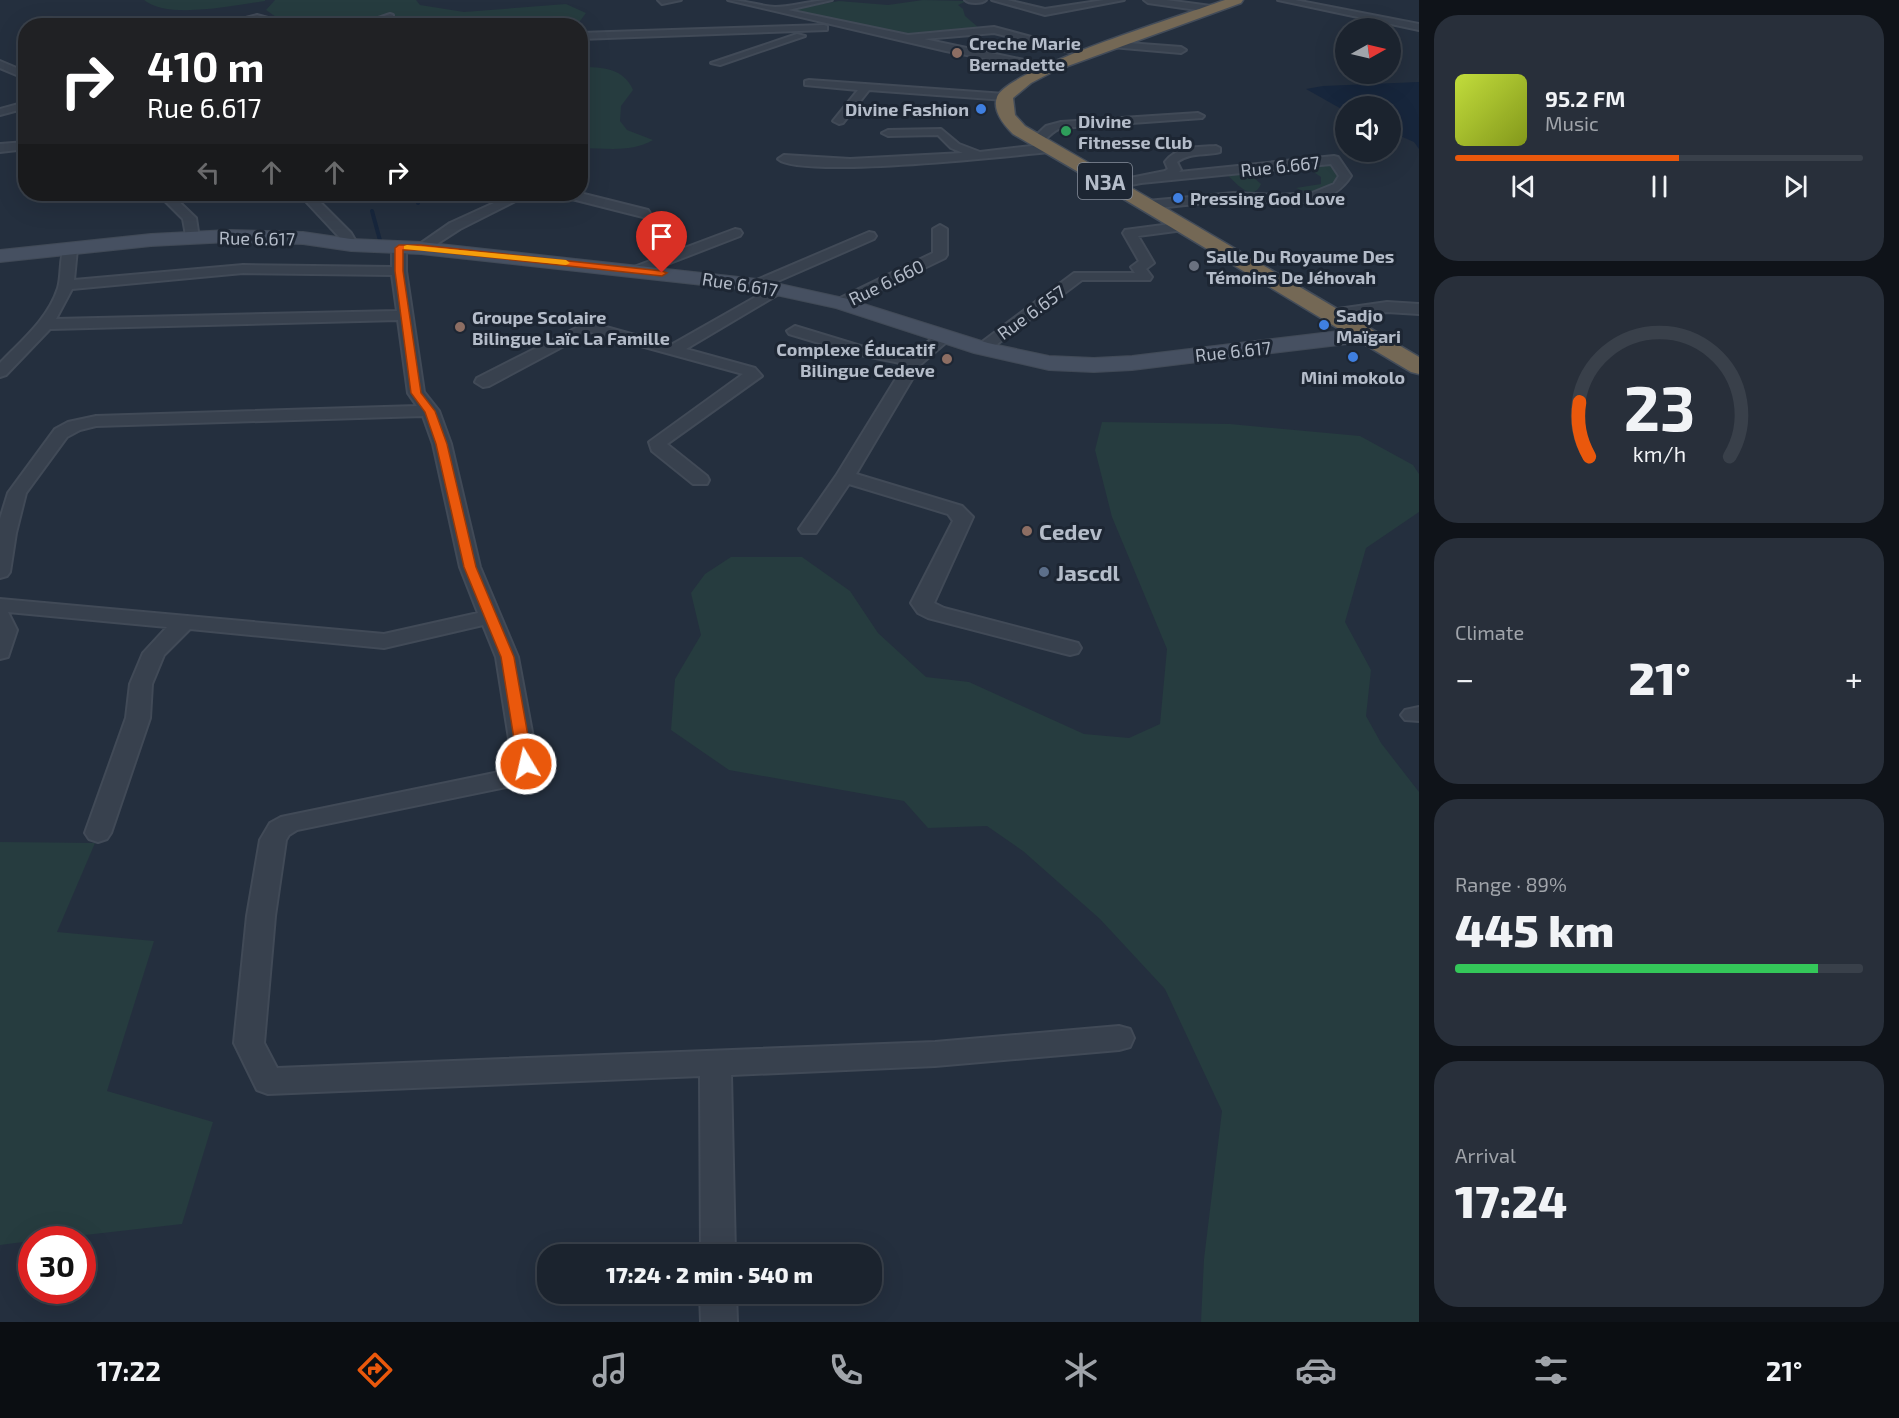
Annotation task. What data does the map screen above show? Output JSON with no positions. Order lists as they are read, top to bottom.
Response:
{
  "streets": {
    "highway": ["N3A"],
    "street": [
      "Rue 6.667",
      "Rue 6.617",
      "Rue 6.660",
      "Rue 6.657"
    ]
  },
  "crossings": [
    ["Rue 6.667", "N3A"],
    ["N3A", "Rue 6.617"],
    ["N3A", "Rue 6.657"],
    ["Rue 6.617", "Rue 6.660"],
    ["Rue 6.617", "Rue 6.657"]
  ],
  "places": [
    "Creche Marie Bernadette",
    "Divine Fashion",
    "Divine Fitnesse Club",
    "Pressing God Love",
    "Salle Du Royaume Des Témoins De Jéhovah",
    "Sadjo Maïgari",
    "Groupe Scolaire Bilingue Laïc La Famille",
    "Mini mokolo",
    "Complexe Éducatif Bilingue Cedeve",
    "Cedev",
    "Jascdl"
  ],
  "north": "right",
  "page": {
    "turn": ["410 m", "Rue 6.617"],
    "song": ["95.2 FM", "Music"],
    "tile": [
      "Climate",
      ["Range · 89%", "445 km"],
      ["Arrival", "17:24"]
    ],
    "heat": ["−", "21°", "+"],
    "limit": "30",
    "trip": "17:24 · 2 min · 540 m",
    "tabs": ["17:22", "21°"],
    "gauge": ["23", "km/h"]
  }
}
